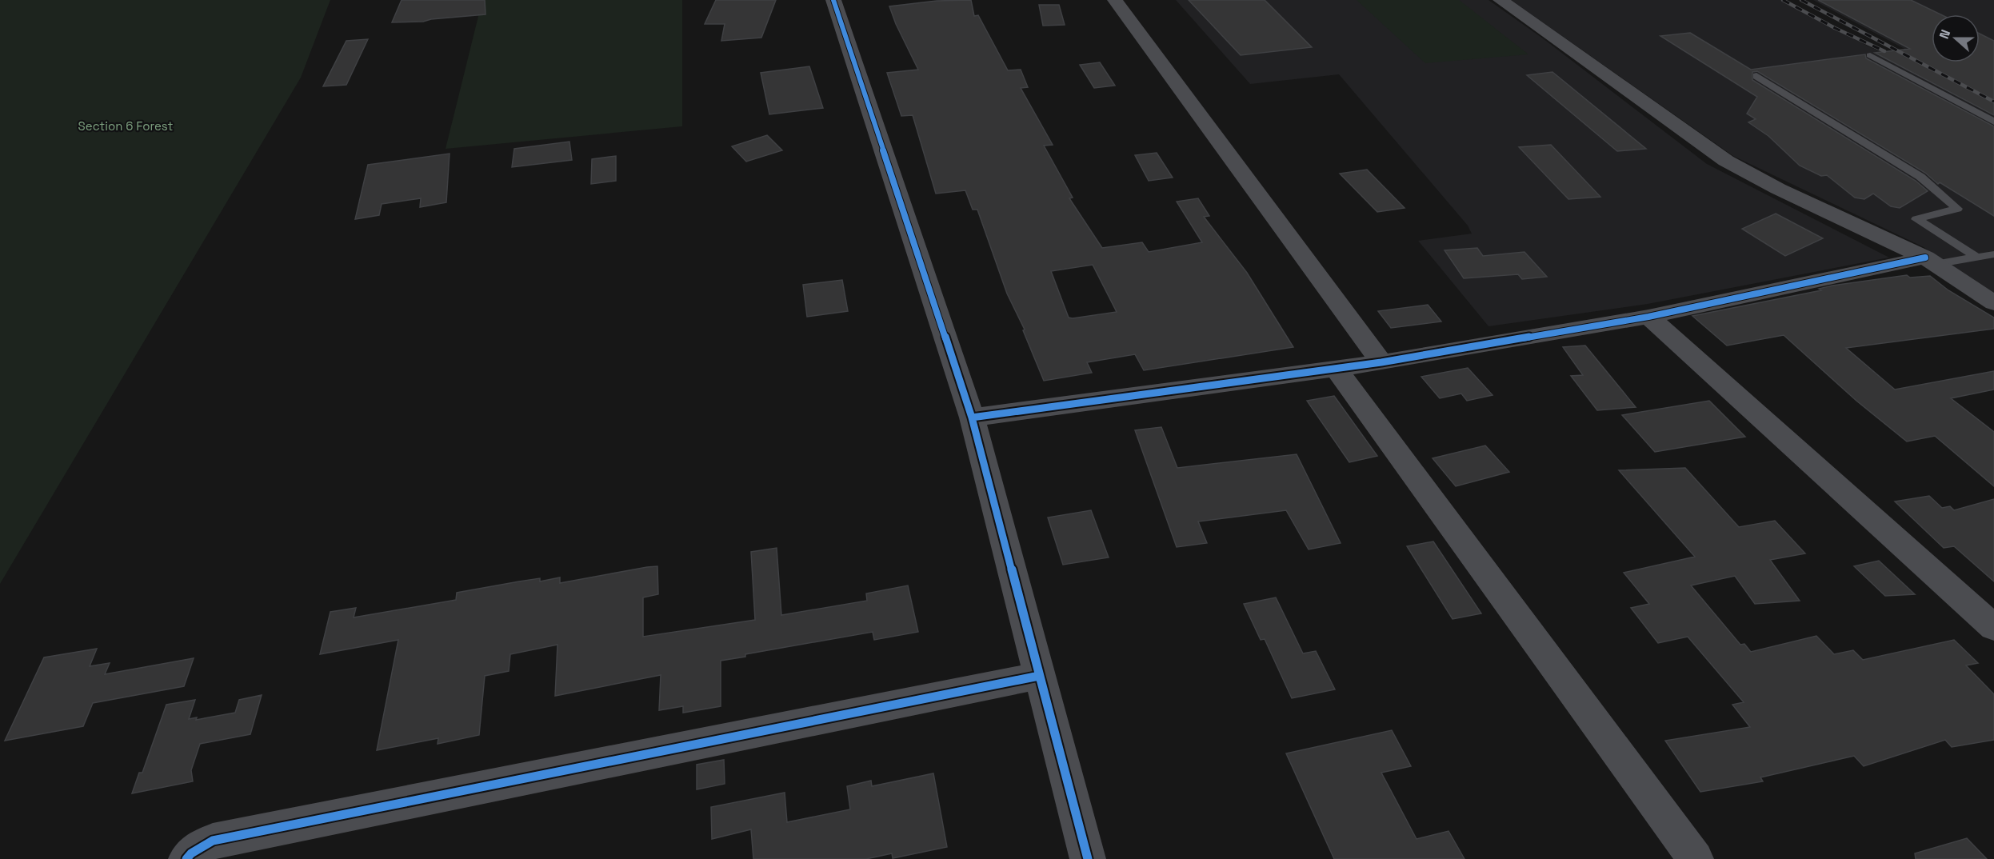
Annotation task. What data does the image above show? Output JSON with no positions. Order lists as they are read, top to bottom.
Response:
{
  "parks": ["Section 6 Forest"],
  "north": "left"
}
